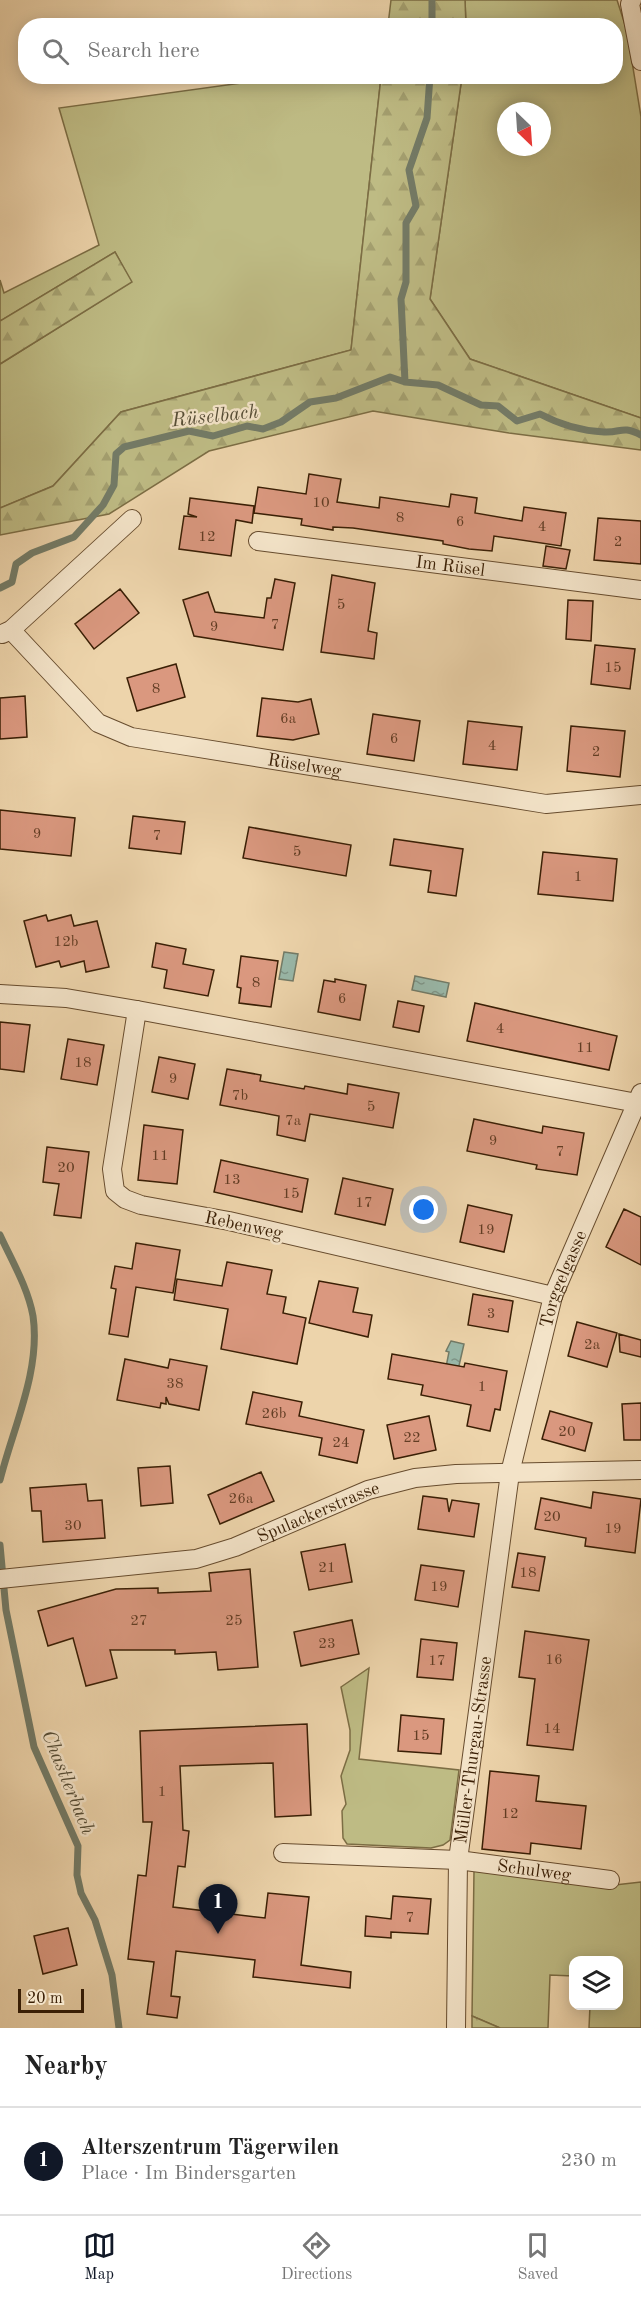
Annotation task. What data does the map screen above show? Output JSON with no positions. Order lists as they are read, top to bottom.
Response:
{
  "streets": {
    "street": [
      "Im Rüsel",
      "Rüselweg",
      "Rebenweg",
      "Torggelgasse",
      "Spulackerstrasse",
      "Müller-Thurgau-Strasse",
      "Schulweg"
    ]
  },
  "crossings": [
    ["Rebenweg", "Torggelgasse"],
    ["Torggelgasse", "Spulackerstrasse"],
    ["Torggelgasse", "Müller-Thurgau-Strasse"],
    ["Spulackerstrasse", "Müller-Thurgau-Strasse"],
    ["Müller-Thurgau-Strasse", "Schulweg"]
  ],
  "water": ["Rüselbach", "Chastlerbach"],
  "house_numbers": [
    "10",
    "8",
    "6",
    "4",
    "12",
    "2",
    "5",
    "7",
    "9",
    "15",
    "8",
    "6a",
    "6",
    "4",
    "2",
    "9",
    "7",
    "5",
    "1",
    "12b",
    "8",
    "6",
    "4",
    "11",
    "18",
    "9",
    "7b",
    "5",
    "7a",
    "9",
    "7",
    "11",
    "20",
    "13",
    "15",
    "17",
    "19",
    "3",
    "2a",
    "38",
    "1",
    "26b",
    "20",
    "22",
    "24",
    "26a",
    "20",
    "30",
    "19",
    "21",
    "18",
    "19",
    "27",
    "25",
    "23",
    "16",
    "17",
    "14",
    "15",
    "1",
    "12",
    "7"
  ],
  "scale_bar": "20 m",
  "north": "bottom right",
  "page": {
    "search": "Search here",
    "pins": "1",
    "scale": "20 m",
    "heading": "Nearby",
    "list": [
      {
        "mark": "1",
        "name": "Alterszentrum Tägerwilen",
        "note": "Place · Im Bindersgarten",
        "value": "230 m"
      }
    ],
    "nav": ["Map", "Directions", "Saved"]
  }
}
